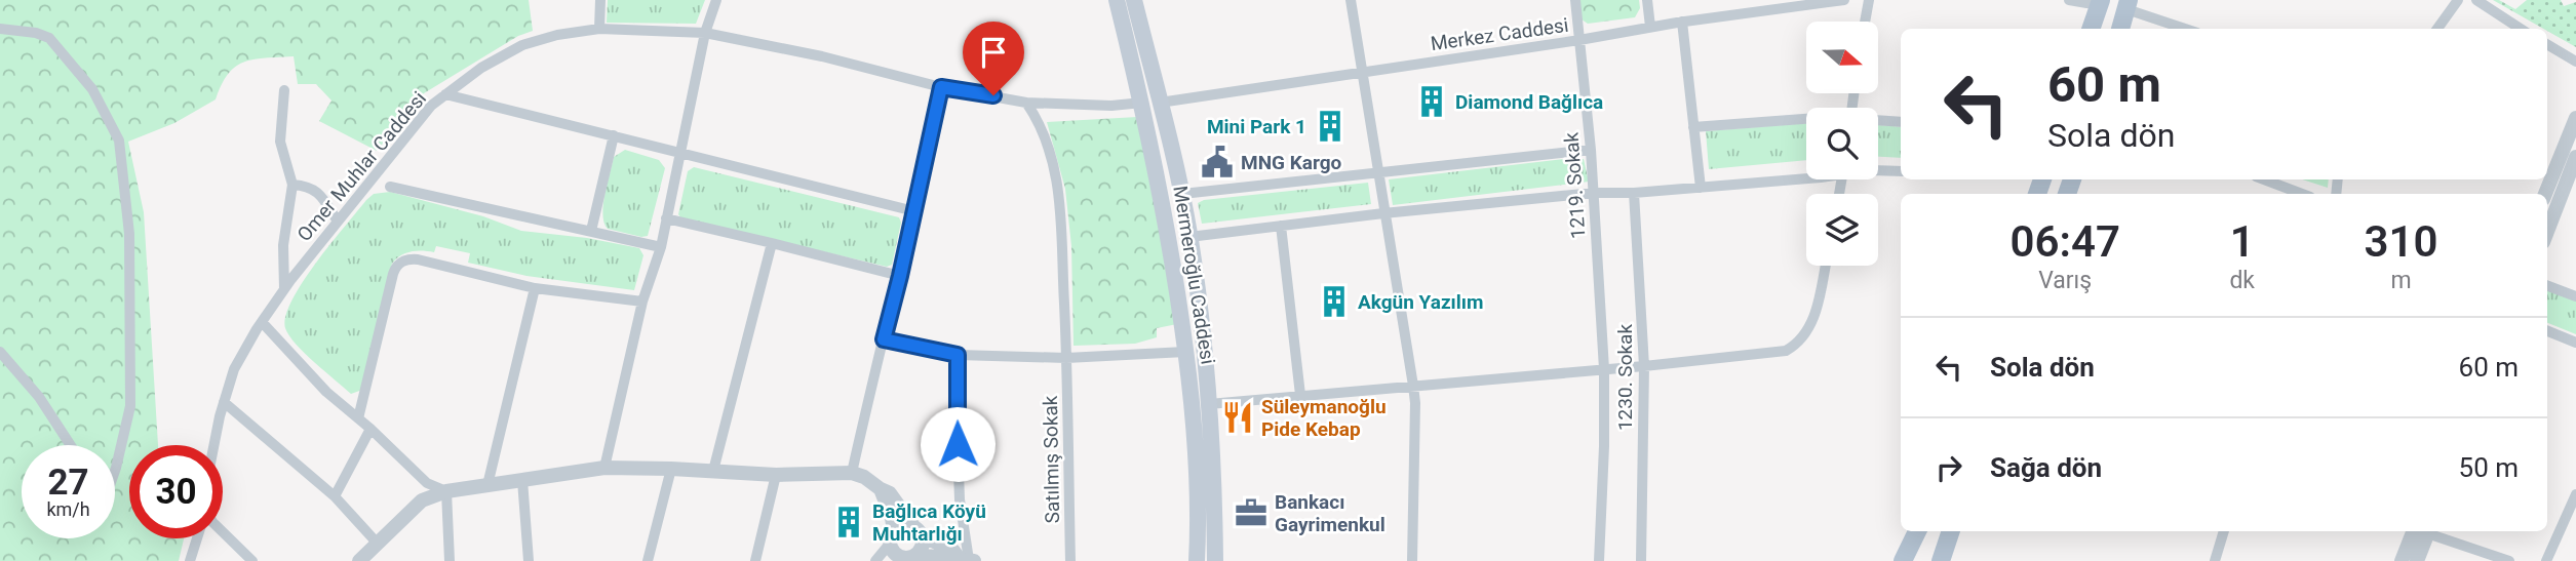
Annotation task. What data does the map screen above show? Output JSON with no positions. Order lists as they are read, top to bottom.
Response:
{
  "streets": {
    "main road": ["Mermeroğlu Caddesi"],
    "street": [
      "Merkez Caddesi",
      "Omer Muhlar Caddesi",
      "1219. Sokak",
      "1230. Sokak",
      "Satılmış Sokak"
    ]
  },
  "crossings": [
    ["Merkez Caddesi", "1219. Sokak"],
    ["Merkez Caddesi", "Mermeroğlu Caddesi"],
    ["Omer Muhlar Caddesi", "Mermeroğlu Caddesi"],
    ["Omer Muhlar Caddesi", "Satılmış Sokak"]
  ],
  "places": {
    "building": [
      "Diamond Bağlıca",
      "Mini Park 1",
      "Akgün Yazılım",
      "Bağlıca Köyü Muhtarlığı"
    ],
    "public building": ["MNG Kargo"],
    "restaurant": ["Süleymanoğlu Pide Kebap"],
    "office": ["Bankacı Gayrimenkul"]
  },
  "north": "right",
  "page": {
    "turn": ["60 m", "Sola dön"],
    "eta": [
      "06:47",
      "Varış",
      "1",
      "dk",
      "310",
      "m"
    ],
    "list": [
      {
        "name": "Sola dön",
        "value": "60 m"
      },
      {
        "name": "Sağa dön",
        "value": "50 m"
      }
    ],
    "speed": "27 km/h",
    "limit": "30"
  }
}
